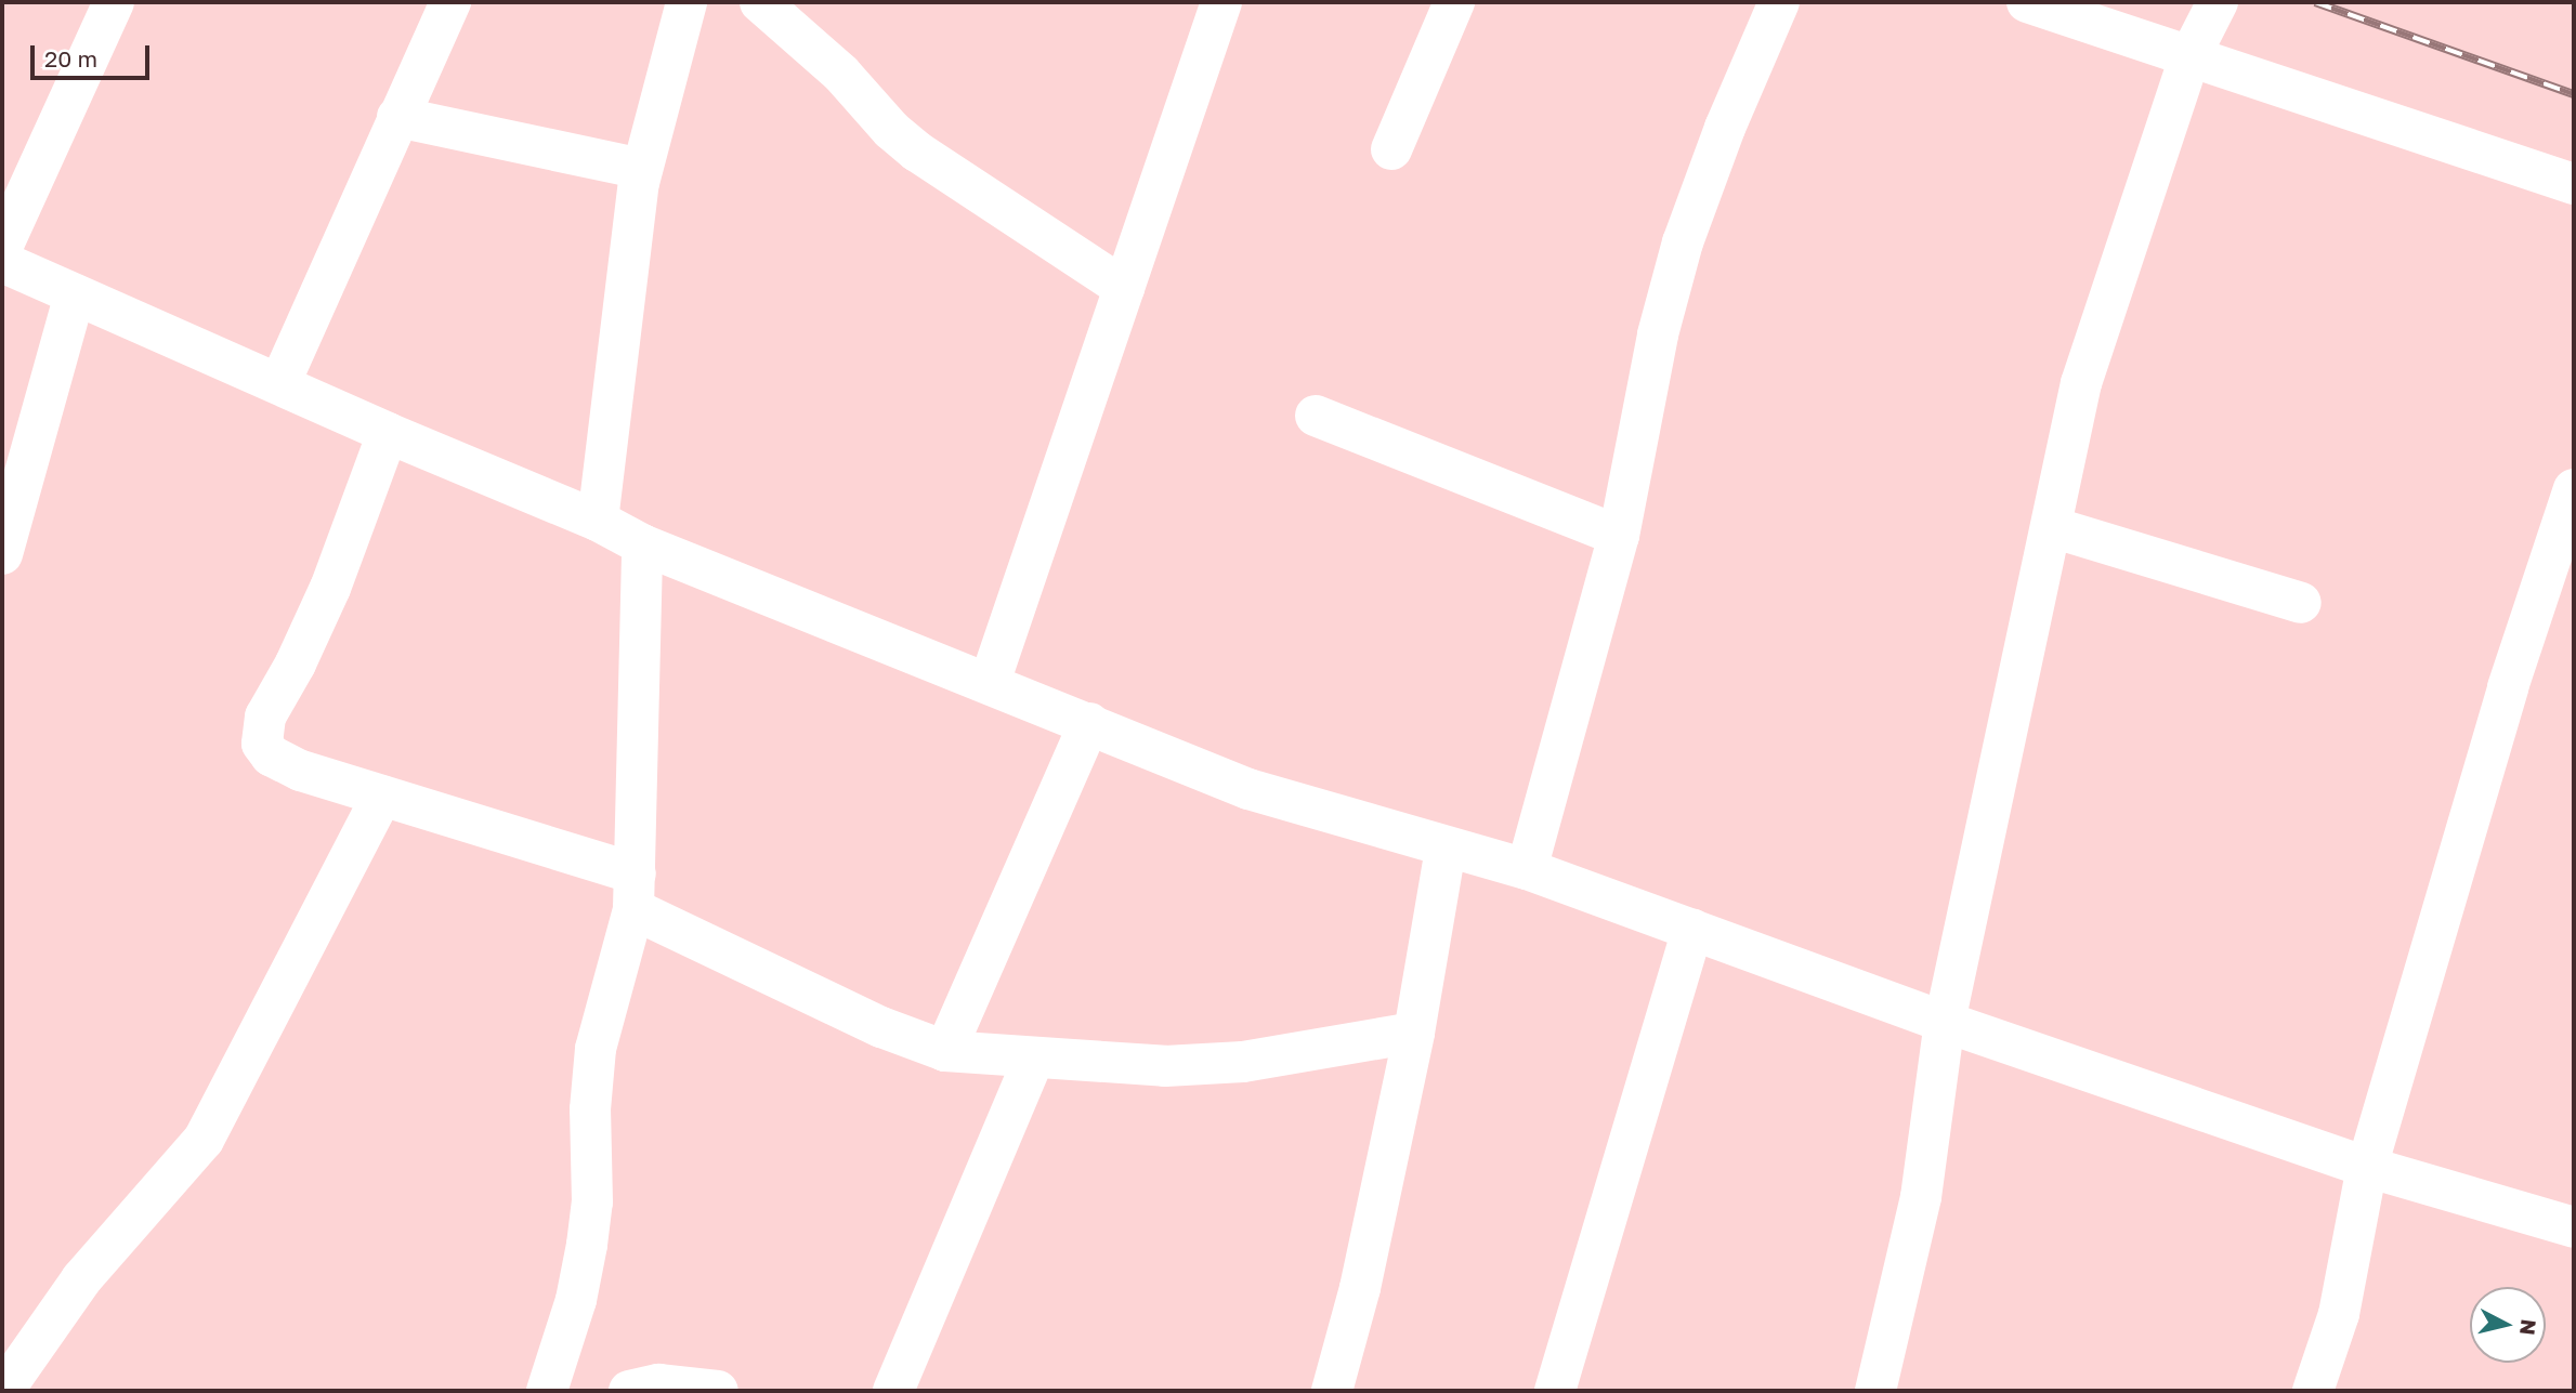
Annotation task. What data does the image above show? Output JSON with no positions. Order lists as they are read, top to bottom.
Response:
{
  "scale_bar": "20 m",
  "north": "right"
}
